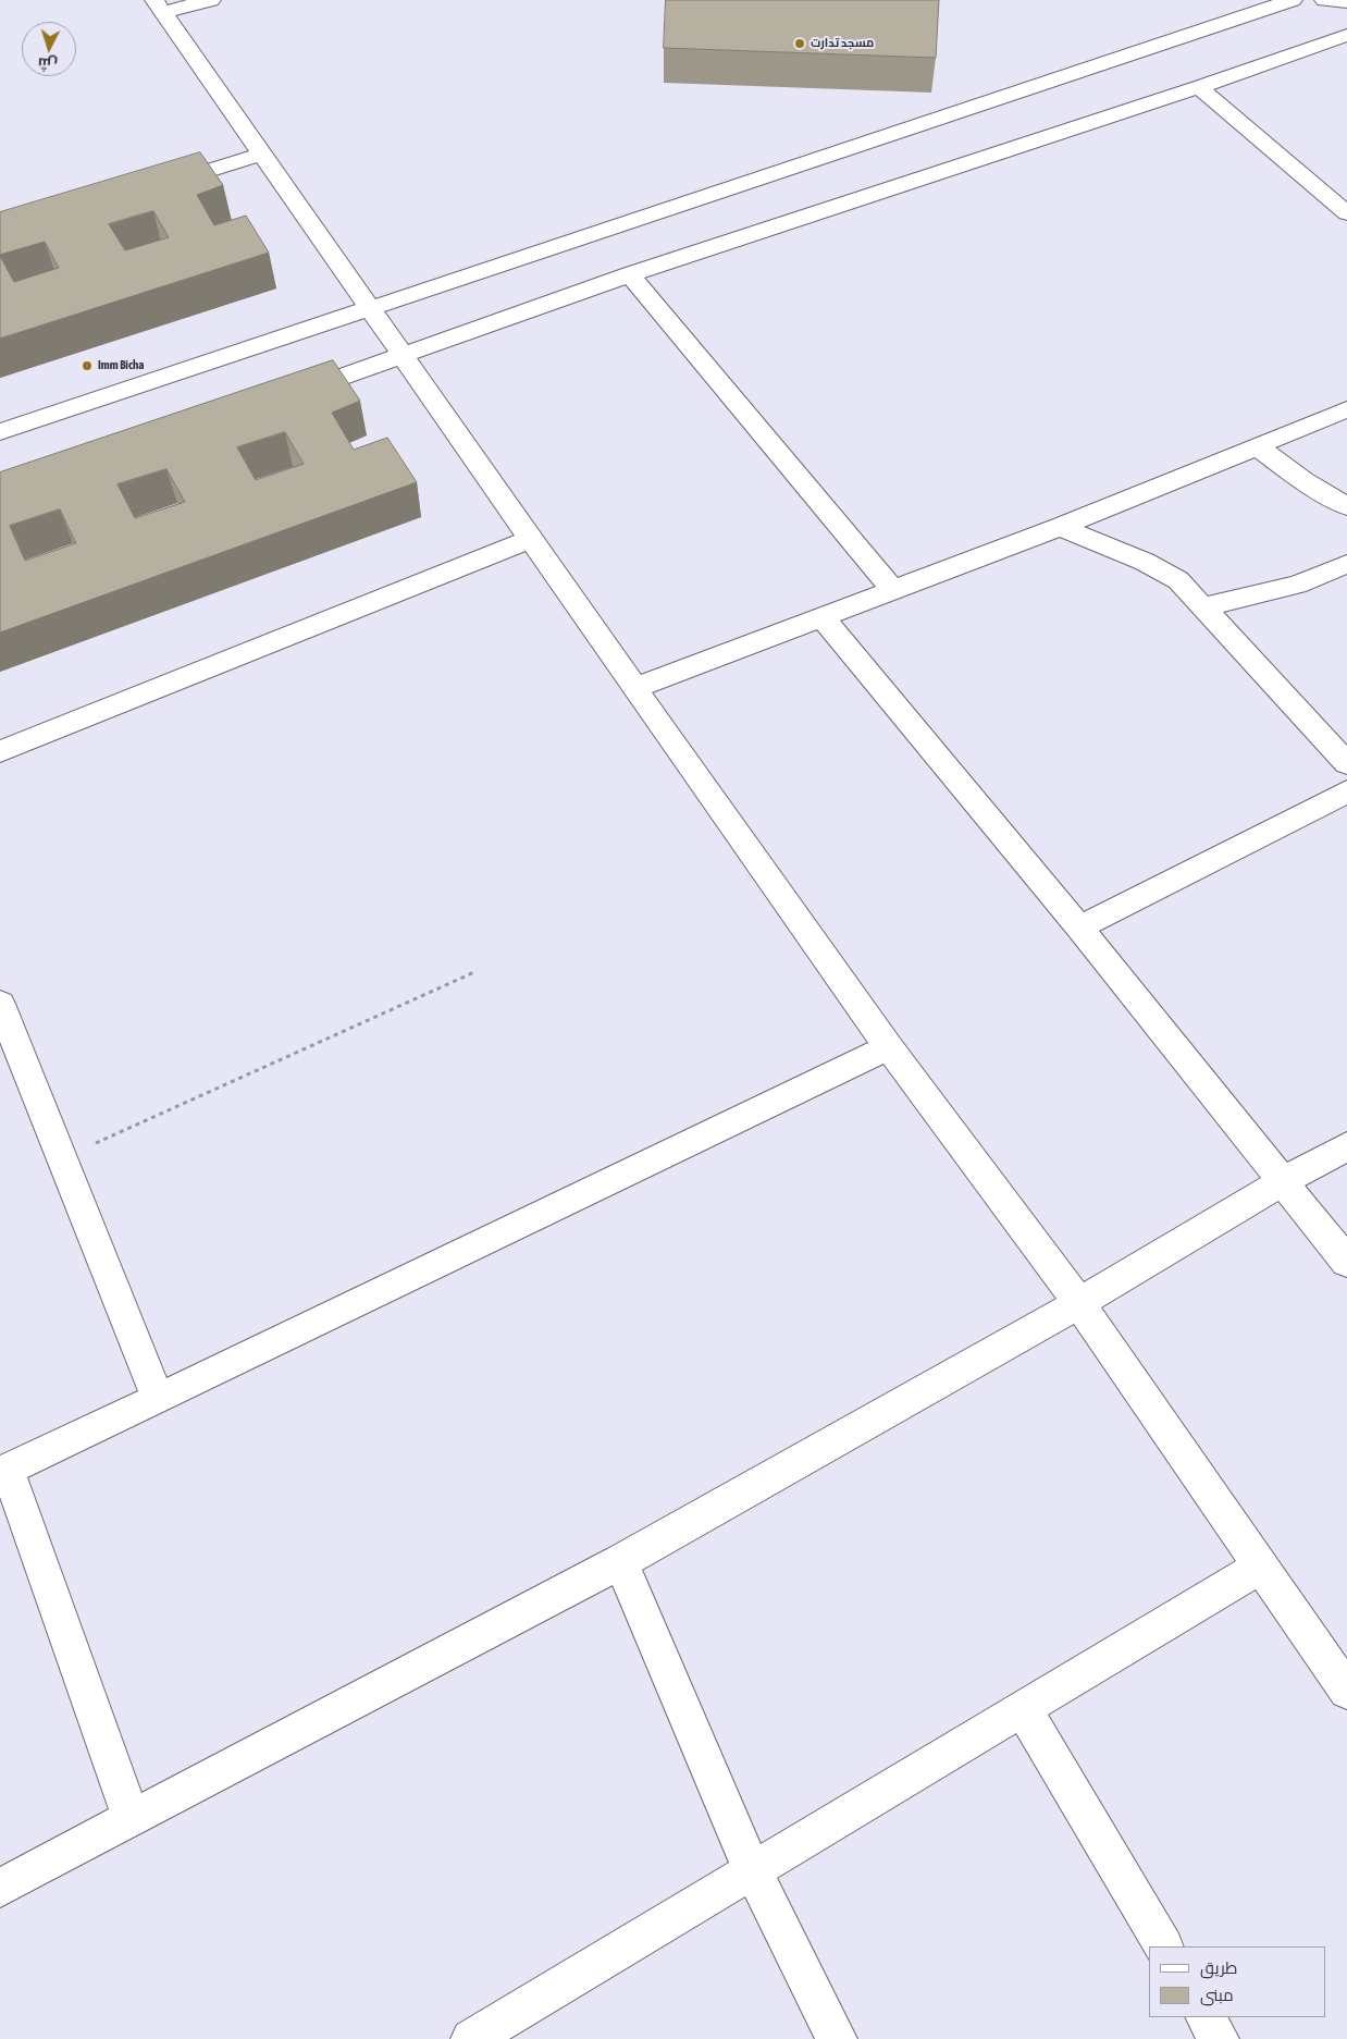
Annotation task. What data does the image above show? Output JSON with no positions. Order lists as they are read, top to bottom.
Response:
{
  "places": ["مسجد تدارت", "Imm Bicha"],
  "legend": ["طريق", "مبنى"],
  "north": "bottom"
}
